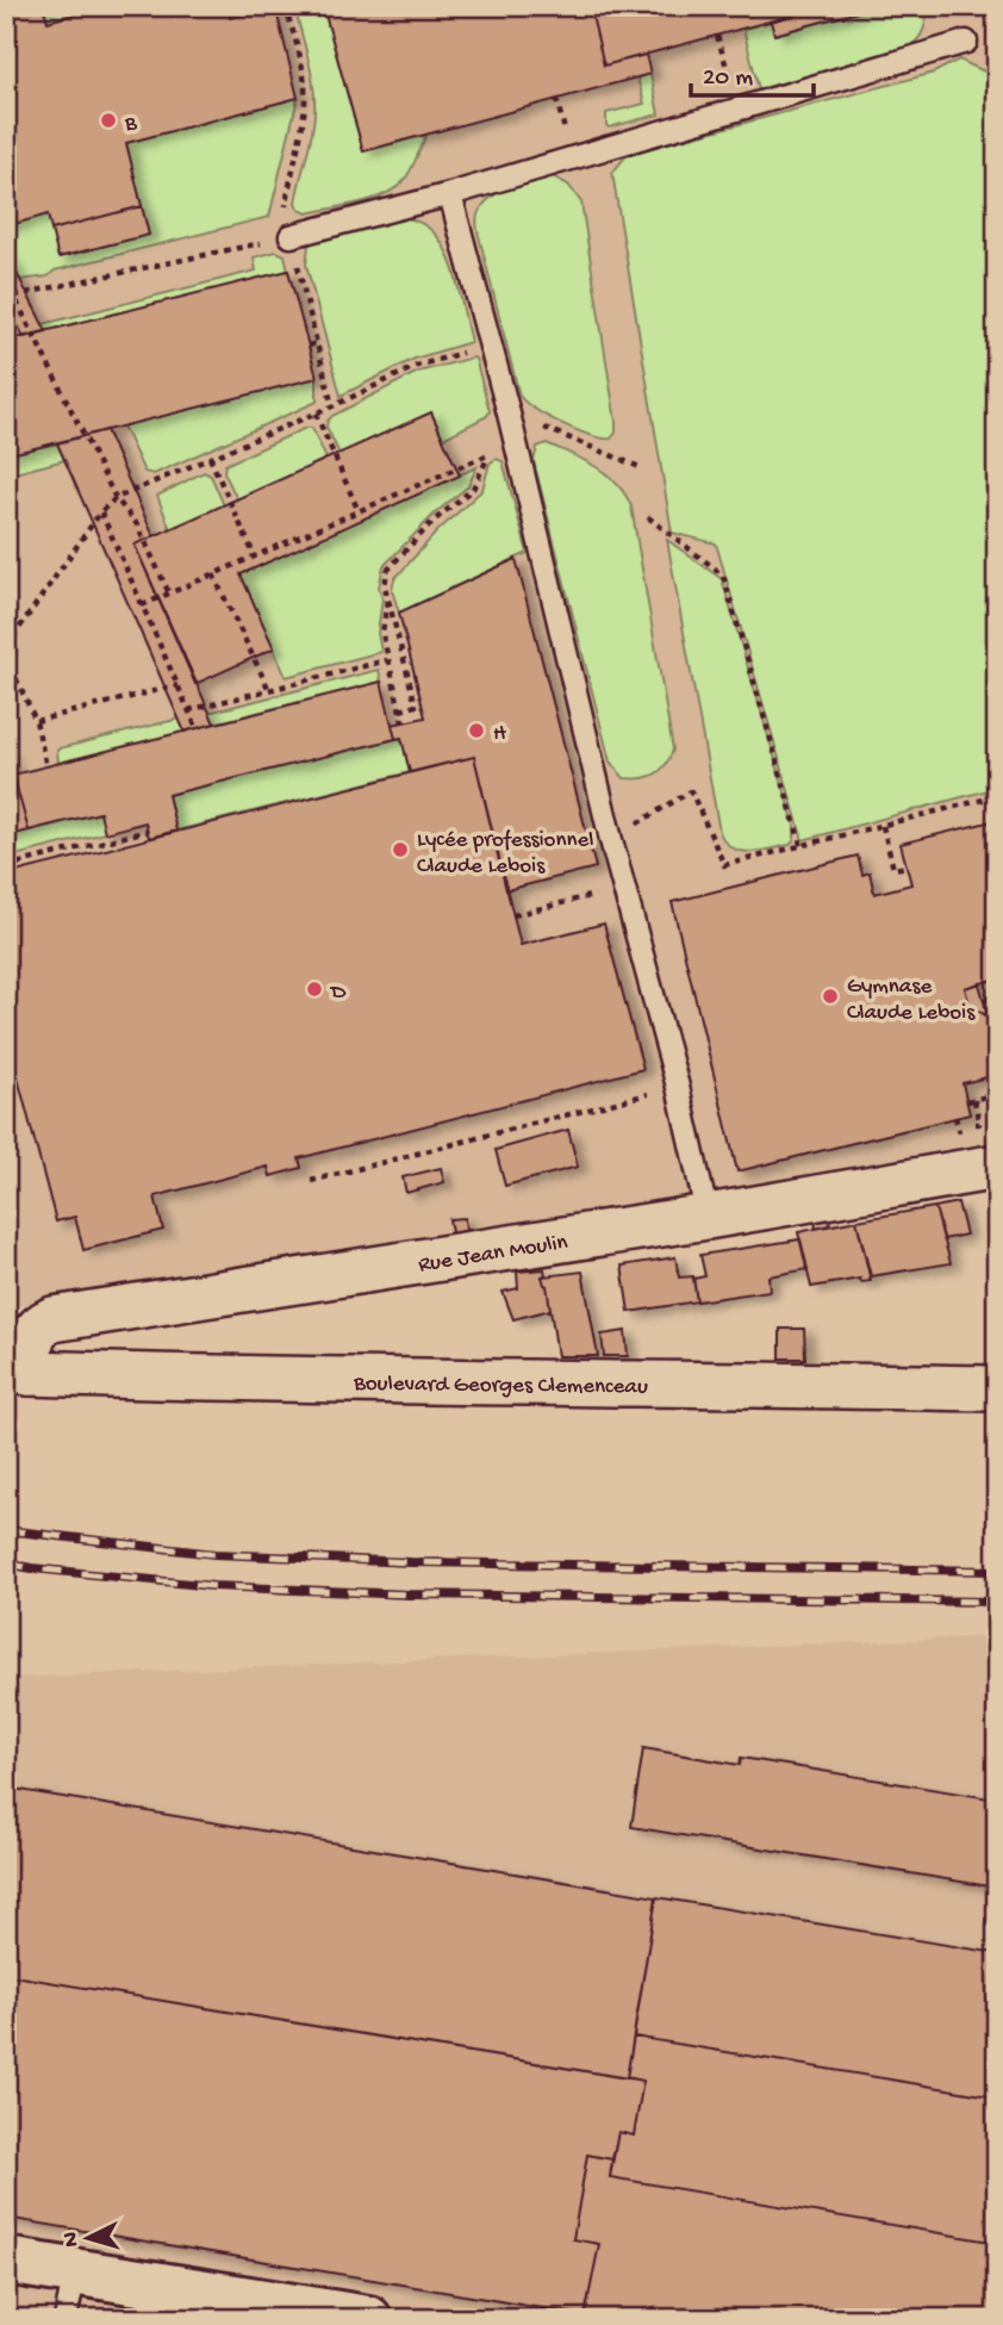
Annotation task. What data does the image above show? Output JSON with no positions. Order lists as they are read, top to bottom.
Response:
{
  "streets": {
    "street": ["Rue Jean Moulin", "Boulevard Georges Clemenceau"]
  },
  "crossings": [
    ["Rue Jean Moulin", "Boulevard Georges Clemenceau"]
  ],
  "places": [
    "B",
    "H",
    "Lycée professionnel Claude Lebois",
    "D",
    "Gymnase Claude Lebois"
  ],
  "scale_bar": "20 m",
  "north": "left"
}
